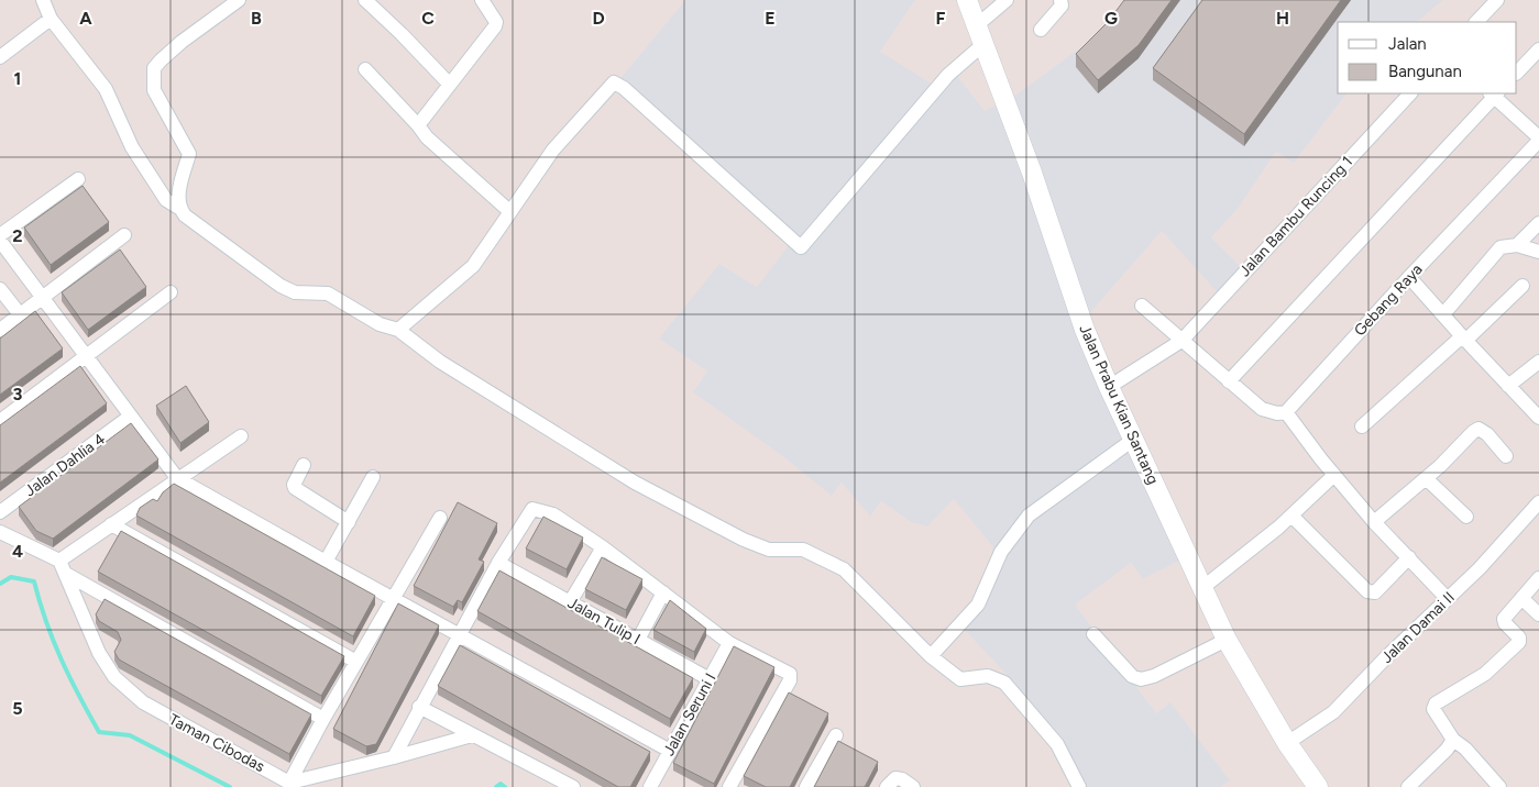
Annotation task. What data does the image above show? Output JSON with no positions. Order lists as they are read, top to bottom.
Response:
{
  "streets": {
    "main road": ["Jalan Prabu Kian Santang"],
    "street": [
      "Jalan Bambu Runcing 1",
      "Gebang Raya",
      "Jalan Dahlia 4",
      "Jalan Tulip I",
      "Jalan Damai II",
      "Jalan Seruni I",
      "Taman Cibodas"
    ]
  },
  "crossings": [
    ["Jalan Prabu Kian Santang", "Jalan Damai II"],
    ["Jalan Tulip I", "Jalan Seruni I"]
  ],
  "legend": ["Jalan", "Bangunan"],
  "grid": {
    "columns": [
      "A",
      "B",
      "C",
      "D",
      "E",
      "F",
      "G",
      "H"
    ],
    "rows": [
      "1",
      "2",
      "3",
      "4",
      "5"
    ]
  }
}
